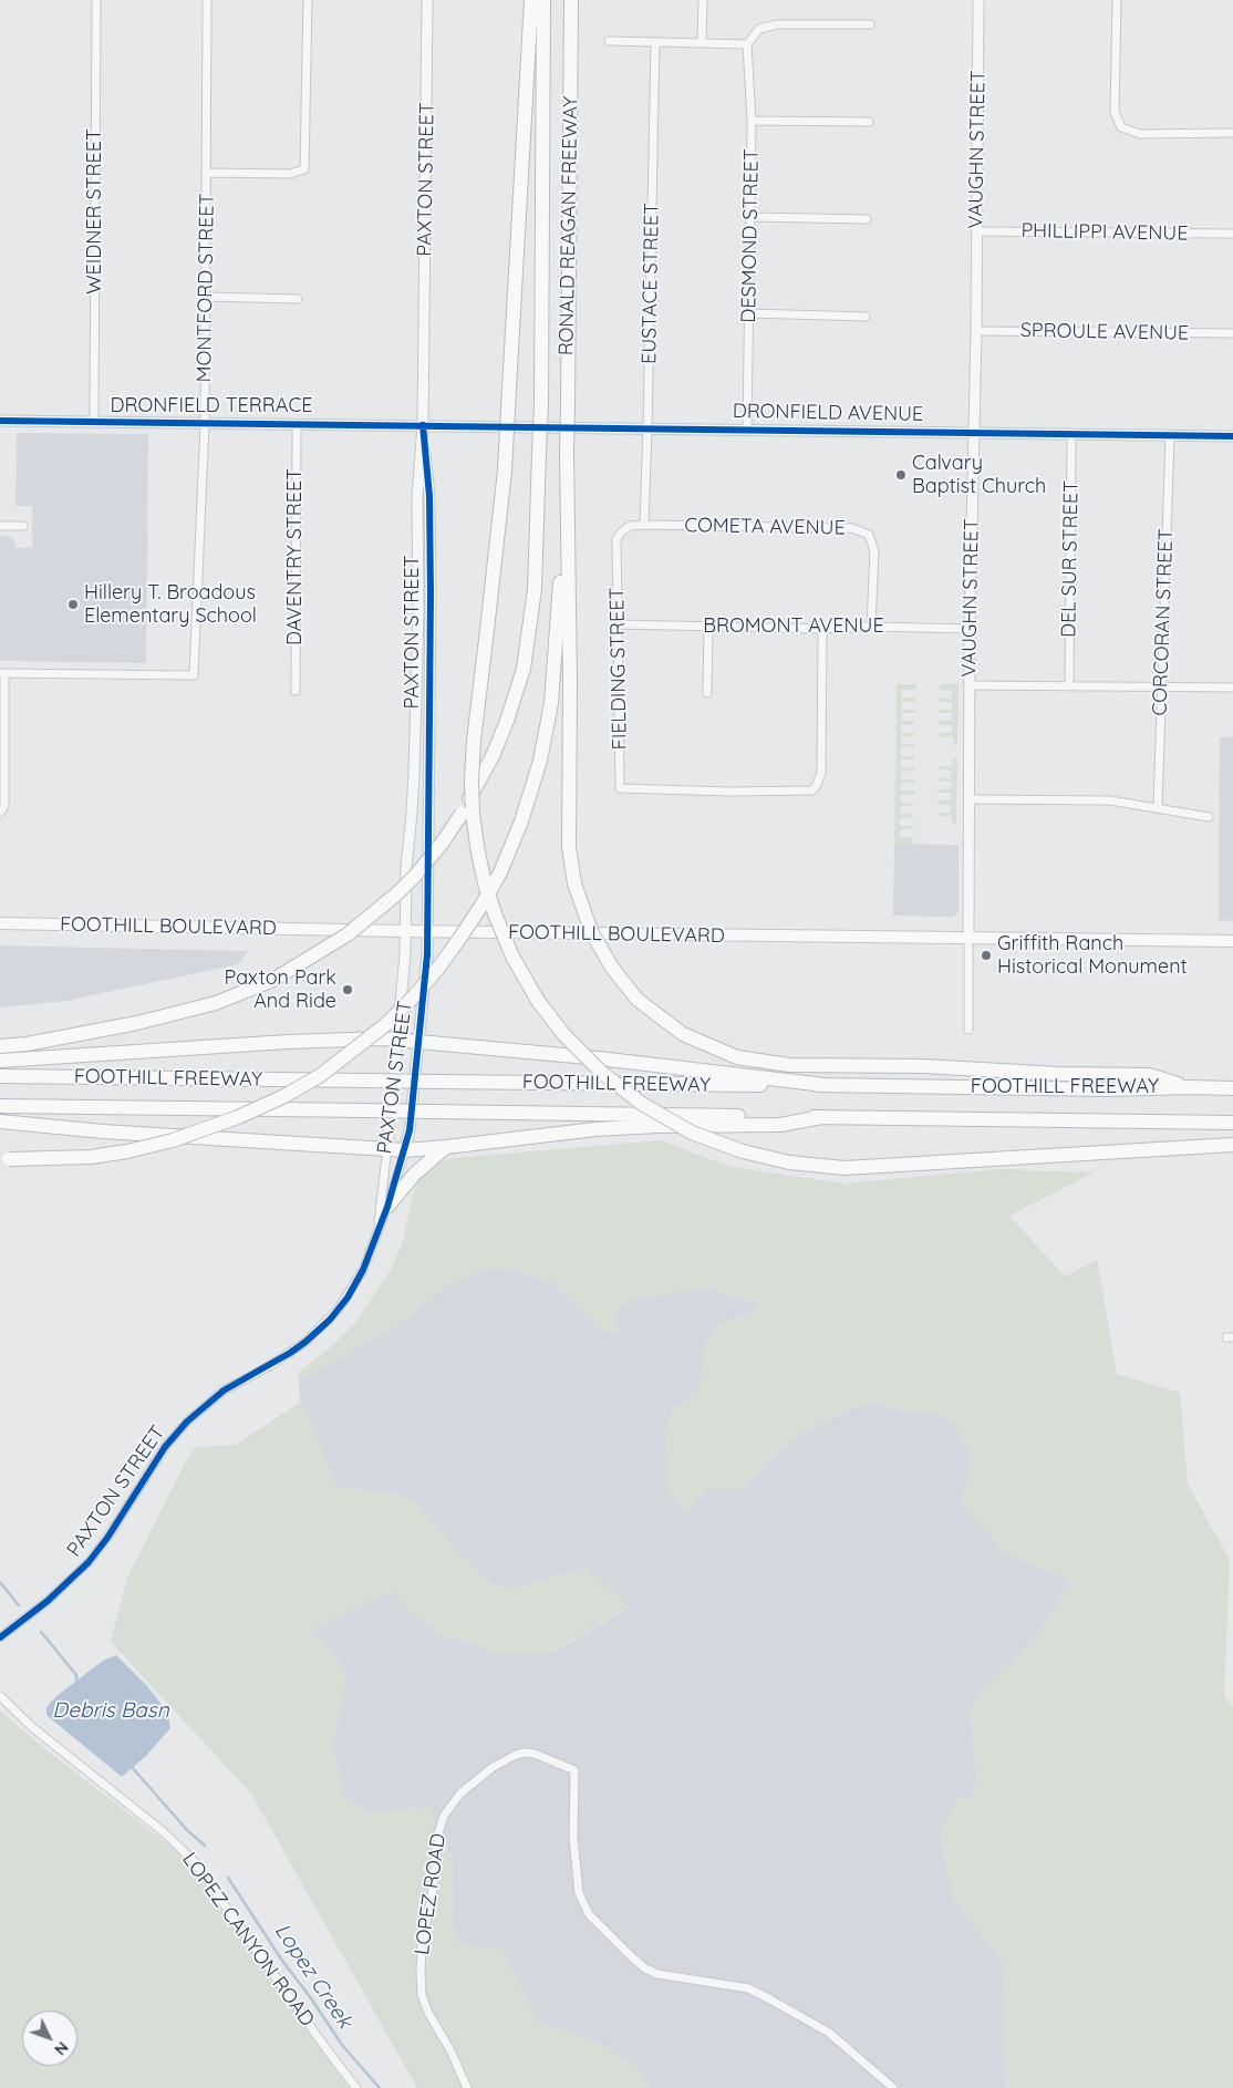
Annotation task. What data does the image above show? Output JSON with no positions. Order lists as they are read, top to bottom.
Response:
{
  "streets": {
    "highway": ["RONALD REAGAN FREEWAY", "FOOTHILL FREEWAY"],
    "main road": ["FOOTHILL BOULEVARD"],
    "street": [
      "VAUGHN STREET",
      "PAXTON STREET",
      "WEIDNER STREET",
      "PHILLIPPI AVENUE",
      "DESMOND STREET",
      "EUSTACE STREET",
      "MONTFORD STREET",
      "SPROULE AVENUE",
      "DRONFIELD TERRACE",
      "DRONFIELD AVENUE",
      "COMETA AVENUE",
      "DAVENTRY STREET",
      "DEL SUR STREET",
      "CORCORAN STREET",
      "BROMONT AVENUE",
      "FIELDING STREET",
      "LOPEZ ROAD",
      "LOPEZ CANYON ROAD"
    ]
  },
  "crossings": [
    ["VAUGHN STREET", "PHILLIPPI AVENUE"],
    ["VAUGHN STREET", "SPROULE AVENUE"],
    ["VAUGHN STREET", "DRONFIELD AVENUE"],
    ["VAUGHN STREET", "BROMONT AVENUE"],
    ["VAUGHN STREET", "FOOTHILL BOULEVARD"],
    ["PAXTON STREET", "DRONFIELD TERRACE"],
    ["PAXTON STREET", "DRONFIELD AVENUE"],
    ["PAXTON STREET", "FOOTHILL BOULEVARD"],
    ["WEIDNER STREET", "DRONFIELD TERRACE"],
    ["DESMOND STREET", "DRONFIELD AVENUE"],
    ["EUSTACE STREET", "DRONFIELD AVENUE"],
    ["EUSTACE STREET", "COMETA AVENUE"],
    ["MONTFORD STREET", "DRONFIELD TERRACE"],
    ["DRONFIELD TERRACE", "DRONFIELD AVENUE"],
    ["DRONFIELD TERRACE", "DAVENTRY STREET"],
    ["DRONFIELD AVENUE", "DEL SUR STREET"],
    ["DRONFIELD AVENUE", "CORCORAN STREET"],
    ["COMETA AVENUE", "BROMONT AVENUE"],
    ["COMETA AVENUE", "FIELDING STREET"],
    ["BROMONT AVENUE", "FIELDING STREET"]
  ],
  "water": ["Debris Basn", "Lopez Creek"],
  "places": [
    "Calvary Baptist Church",
    "Hillery T. Broadous Elementary School",
    "Griffith Ranch Historical Monument",
    "Paxton Park And Ride"
  ],
  "north": "bottom right"
}
